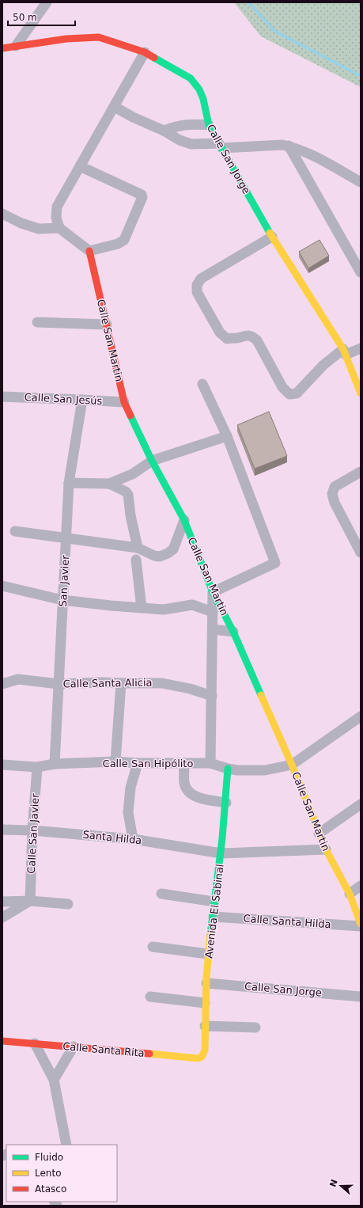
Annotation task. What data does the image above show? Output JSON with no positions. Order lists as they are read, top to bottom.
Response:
{
  "streets": {
    "street": [
      "Calle San Jorge",
      "Calle San Martin",
      "Calle San Jesús",
      "San Javier",
      "Calle Santa Alicia",
      "Calle San Hipólito",
      "Calle San Javier",
      "Santa Hilda",
      "Avenida El Sabinal",
      "Calle Santa Hilda",
      "Calle Santa Rita"
    ]
  },
  "crossings": [
    ["Calle San Jorge", "Avenida El Sabinal"],
    ["Calle San Martin", "Calle San Jesús"],
    ["Calle San Martin", "Calle San Hipólito"],
    ["Calle San Martin", "Santa Hilda"],
    ["Calle San Martin", "Calle Santa Hilda"],
    ["Calle San Jesús", "San Javier"],
    ["San Javier", "Calle Santa Alicia"],
    ["San Javier", "Calle San Hipólito"],
    ["Calle San Hipólito", "Calle San Javier"],
    ["Calle San Hipólito", "Avenida El Sabinal"],
    ["Calle San Javier", "Santa Hilda"],
    ["Santa Hilda", "Avenida El Sabinal"],
    ["Avenida El Sabinal", "Calle Santa Hilda"],
    ["Avenida El Sabinal", "Calle Santa Rita"]
  ],
  "legend": ["Fluido", "Lento", "Atasco"],
  "scale_bar": "50 m",
  "north": "left"
}
